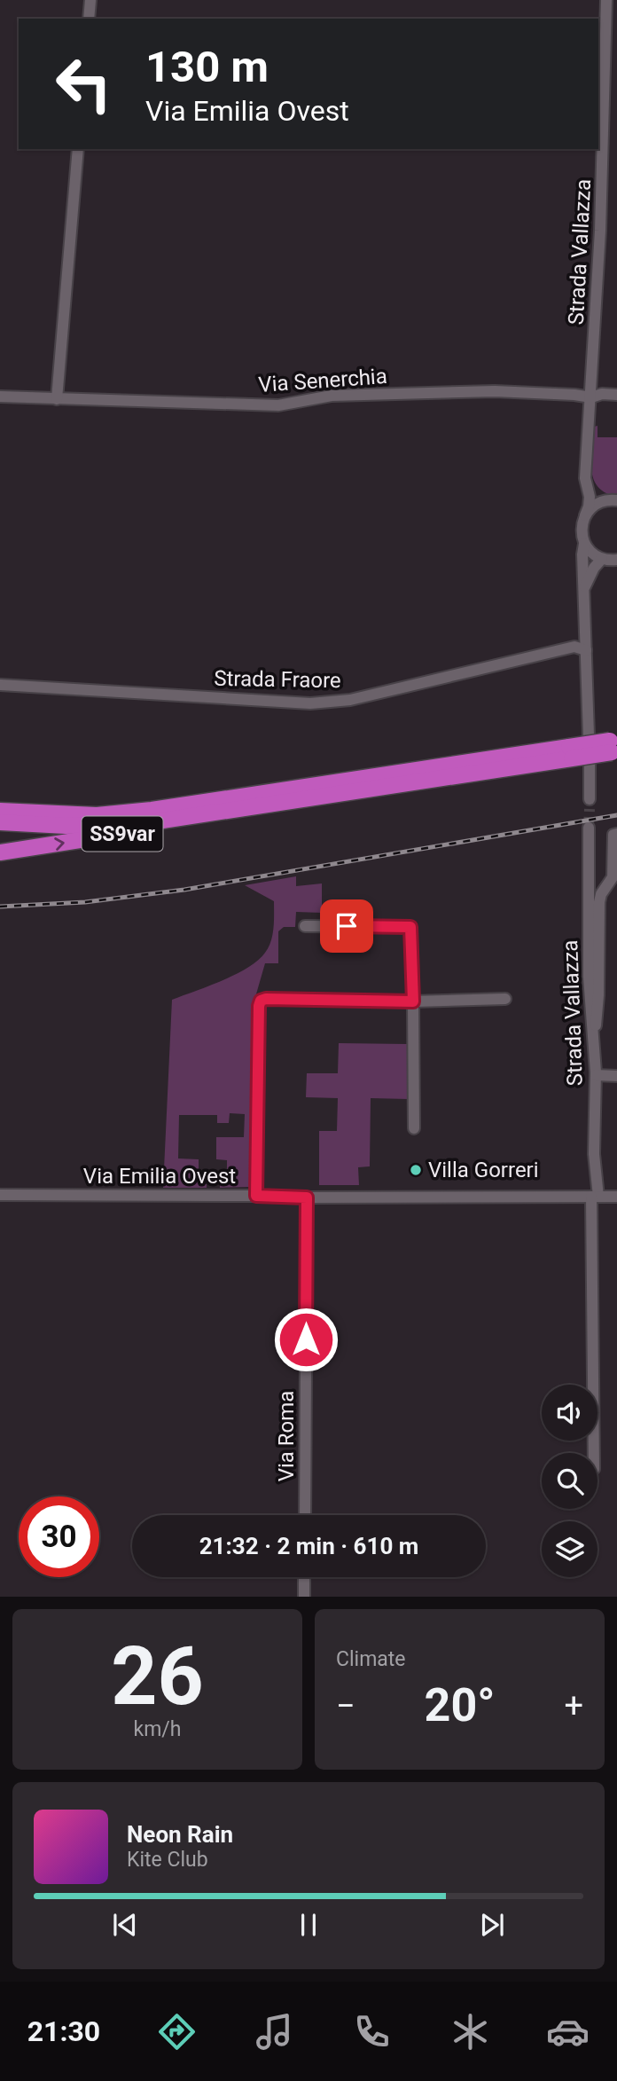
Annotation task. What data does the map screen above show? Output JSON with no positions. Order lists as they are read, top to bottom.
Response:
{
  "streets": {
    "highway": ["SS9var"],
    "street": [
      "Strada Vallazza",
      "Via Senerchia",
      "Strada Fraore",
      "Via Emilia Ovest",
      "Via Roma"
    ]
  },
  "crossings": [
    ["Strada Vallazza", "Via Senerchia"],
    ["Strada Vallazza", "Strada Fraore"],
    ["Strada Vallazza", "Via Emilia Ovest"],
    ["Via Emilia Ovest", "Via Roma"]
  ],
  "places": ["Villa Gorreri"],
  "page": {
    "turn": ["130 m", "Via Emilia Ovest"],
    "limit": "30",
    "trip": "21:32 · 2 min · 610 m",
    "tile": [
      ["26", "km/h"],
      "Climate"
    ],
    "heat": ["−", "20°", "+"],
    "song": ["Neon Rain", "Kite Club"],
    "tabs": "21:30"
  }
}
